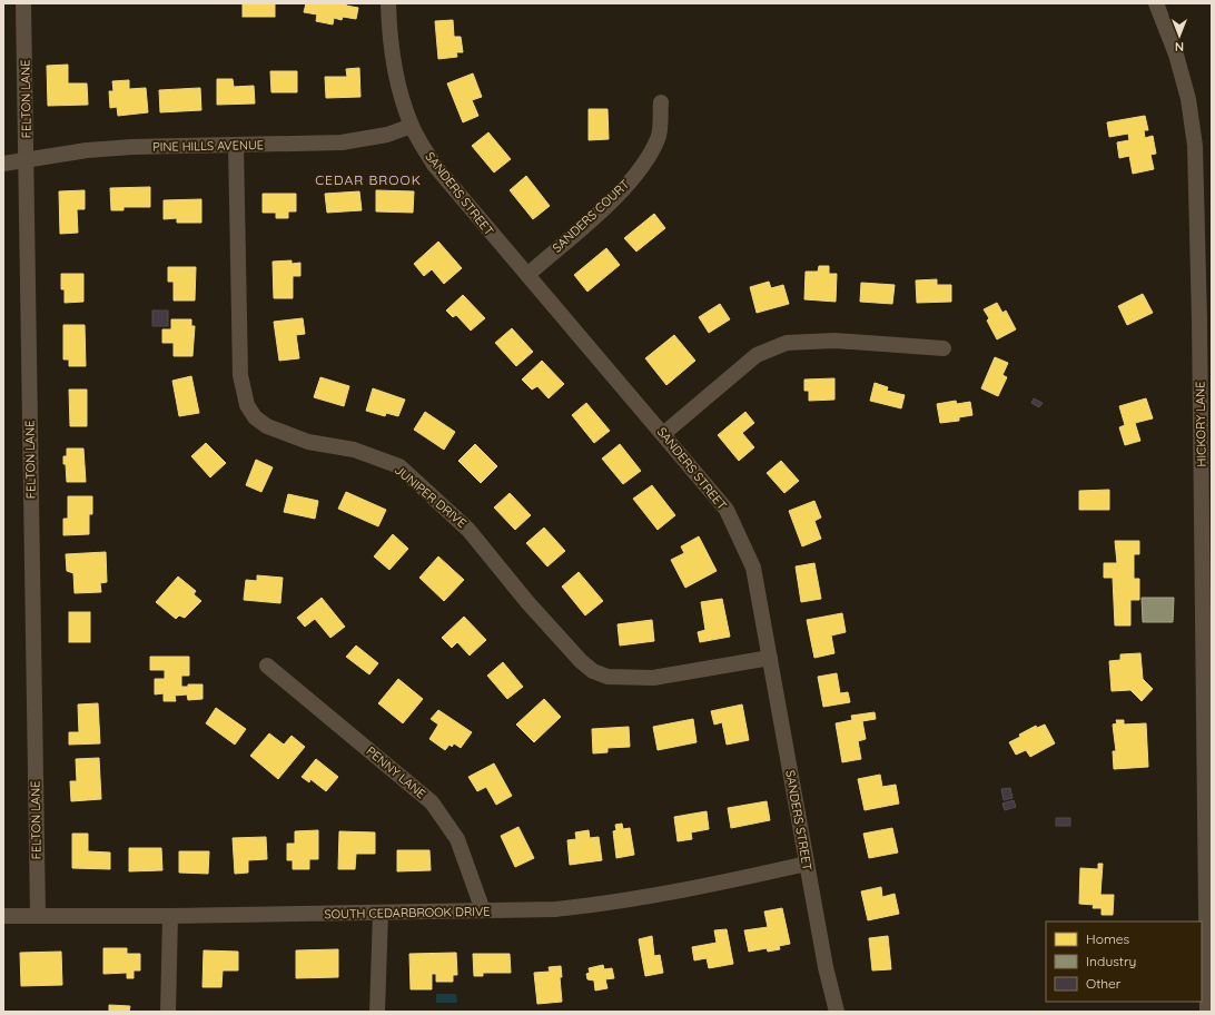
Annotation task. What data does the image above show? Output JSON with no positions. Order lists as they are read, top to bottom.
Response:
{
  "streets": {
    "street": [
      "FELTON LANE",
      "PINE HILLS AVENUE",
      "SANDERS STREET",
      "SANDERS COURT",
      "HICKORY LANE",
      "JUNIPER DRIVE",
      "PENNY LANE",
      "SOUTH CEDARBROOK DRIVE"
    ]
  },
  "crossings": [
    ["FELTON LANE", "PINE HILLS AVENUE"],
    ["FELTON LANE", "SOUTH CEDARBROOK DRIVE"],
    ["PINE HILLS AVENUE", "SANDERS STREET"],
    ["PINE HILLS AVENUE", "JUNIPER DRIVE"],
    ["SANDERS STREET", "SANDERS COURT"],
    ["SANDERS STREET", "JUNIPER DRIVE"],
    ["SANDERS STREET", "SOUTH CEDARBROOK DRIVE"],
    ["PENNY LANE", "SOUTH CEDARBROOK DRIVE"]
  ],
  "districts": ["CEDAR BROOK"],
  "legend": ["Homes", "Industry", "Other"],
  "north": "bottom"
}
